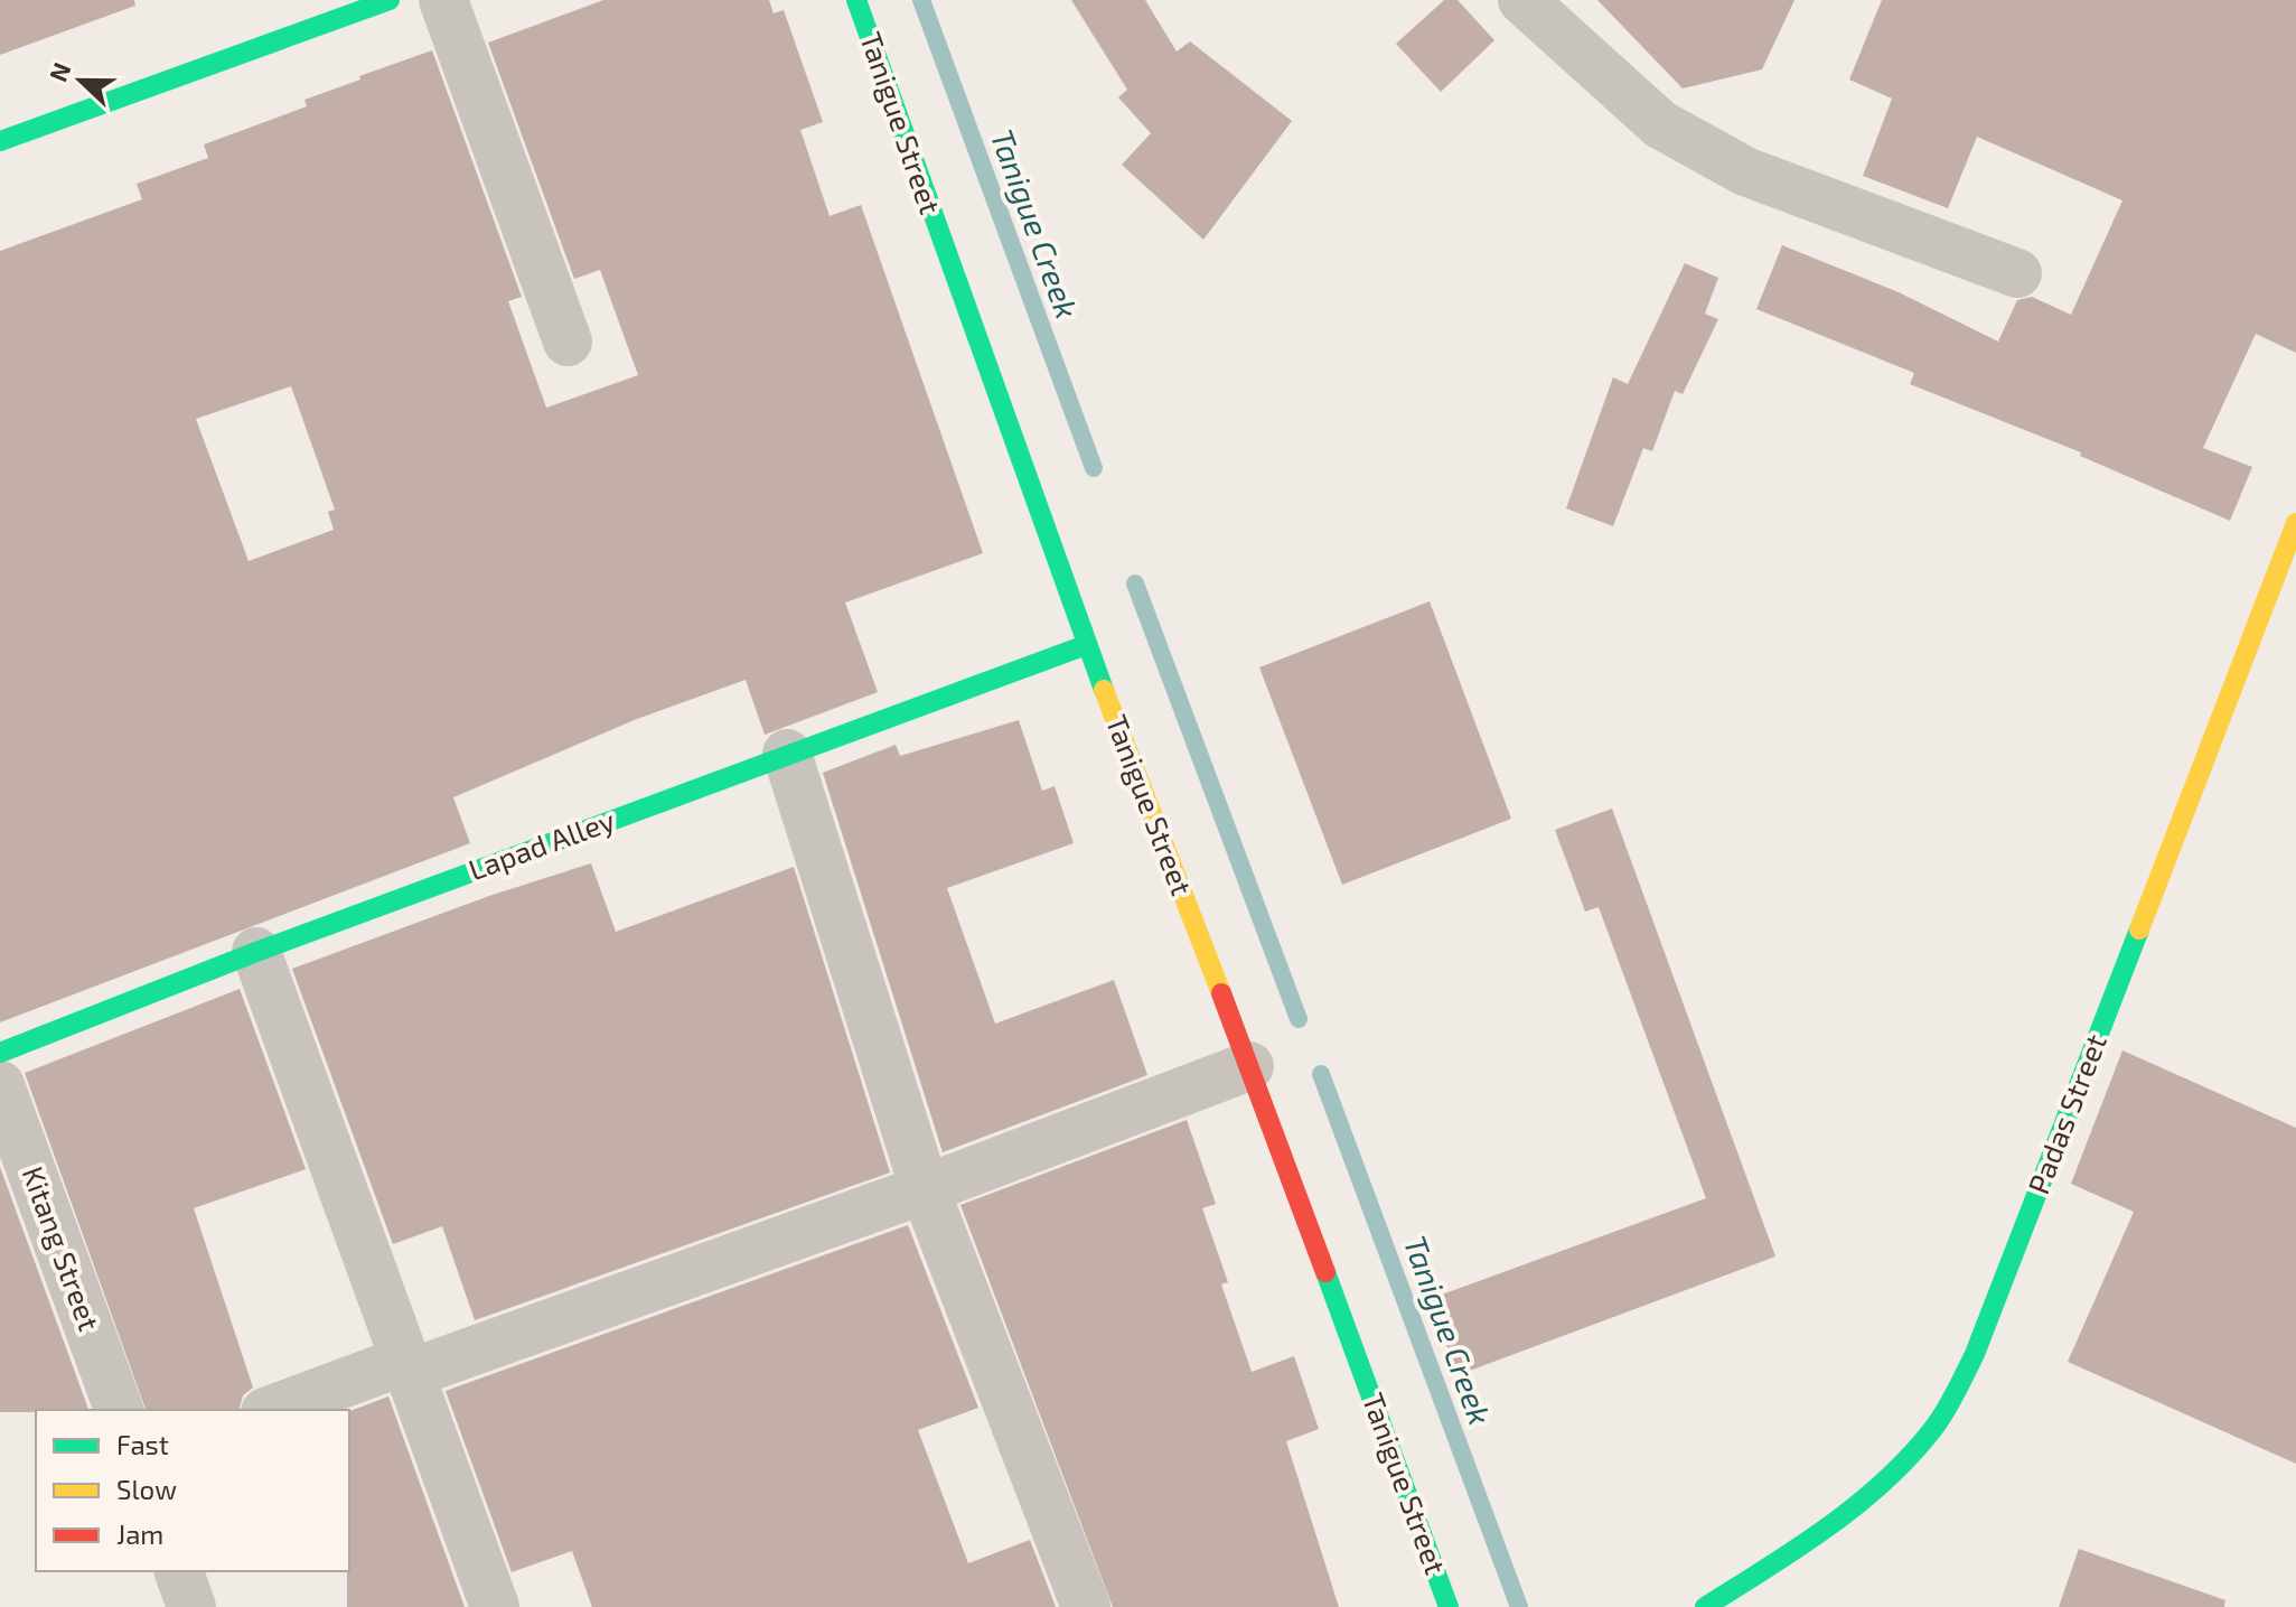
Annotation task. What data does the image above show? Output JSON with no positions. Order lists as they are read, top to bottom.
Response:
{
  "streets": {
    "street": [
      "Tanigue Street",
      "Lapad Alley",
      "Padas Street",
      "Kitang Street"
    ]
  },
  "crossings": [
    ["Tanigue Street", "Lapad Alley"]
  ],
  "water": ["Tanigue Creek"],
  "legend": ["Fast", "Slow", "Jam"],
  "north": "left"
}
